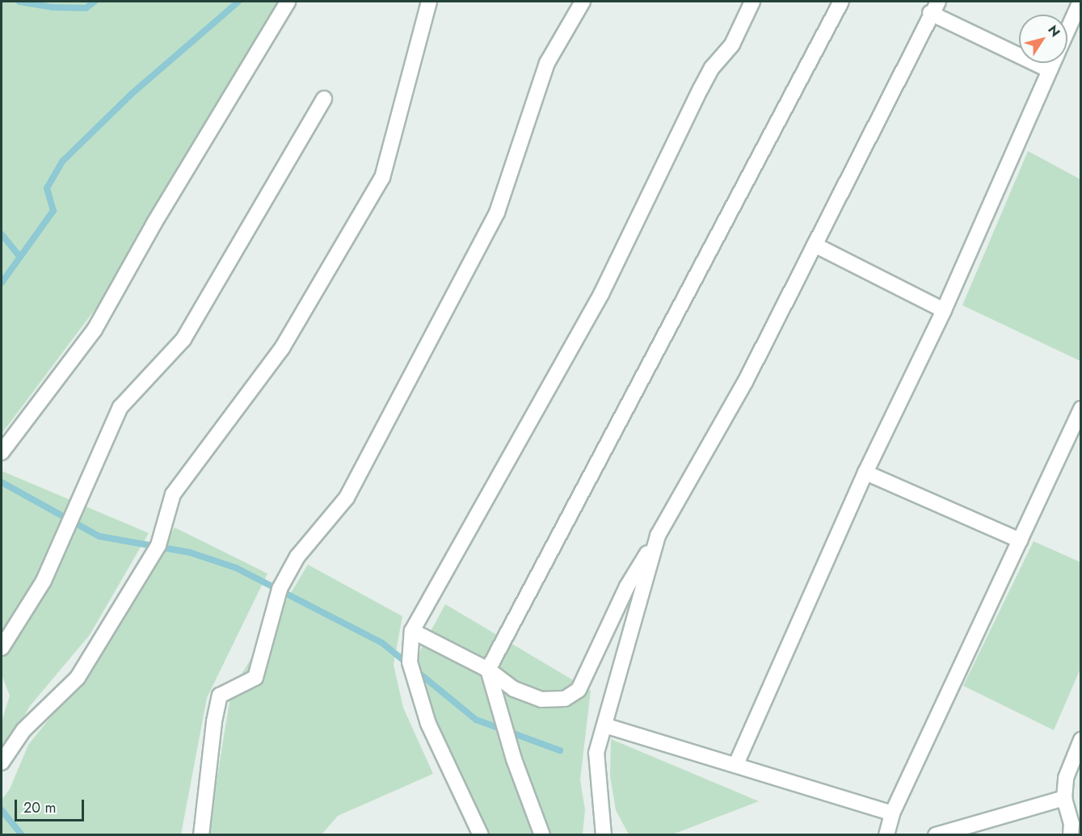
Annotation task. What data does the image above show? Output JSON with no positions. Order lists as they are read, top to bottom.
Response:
{
  "scale_bar": "20 m",
  "north": "top right"
}
